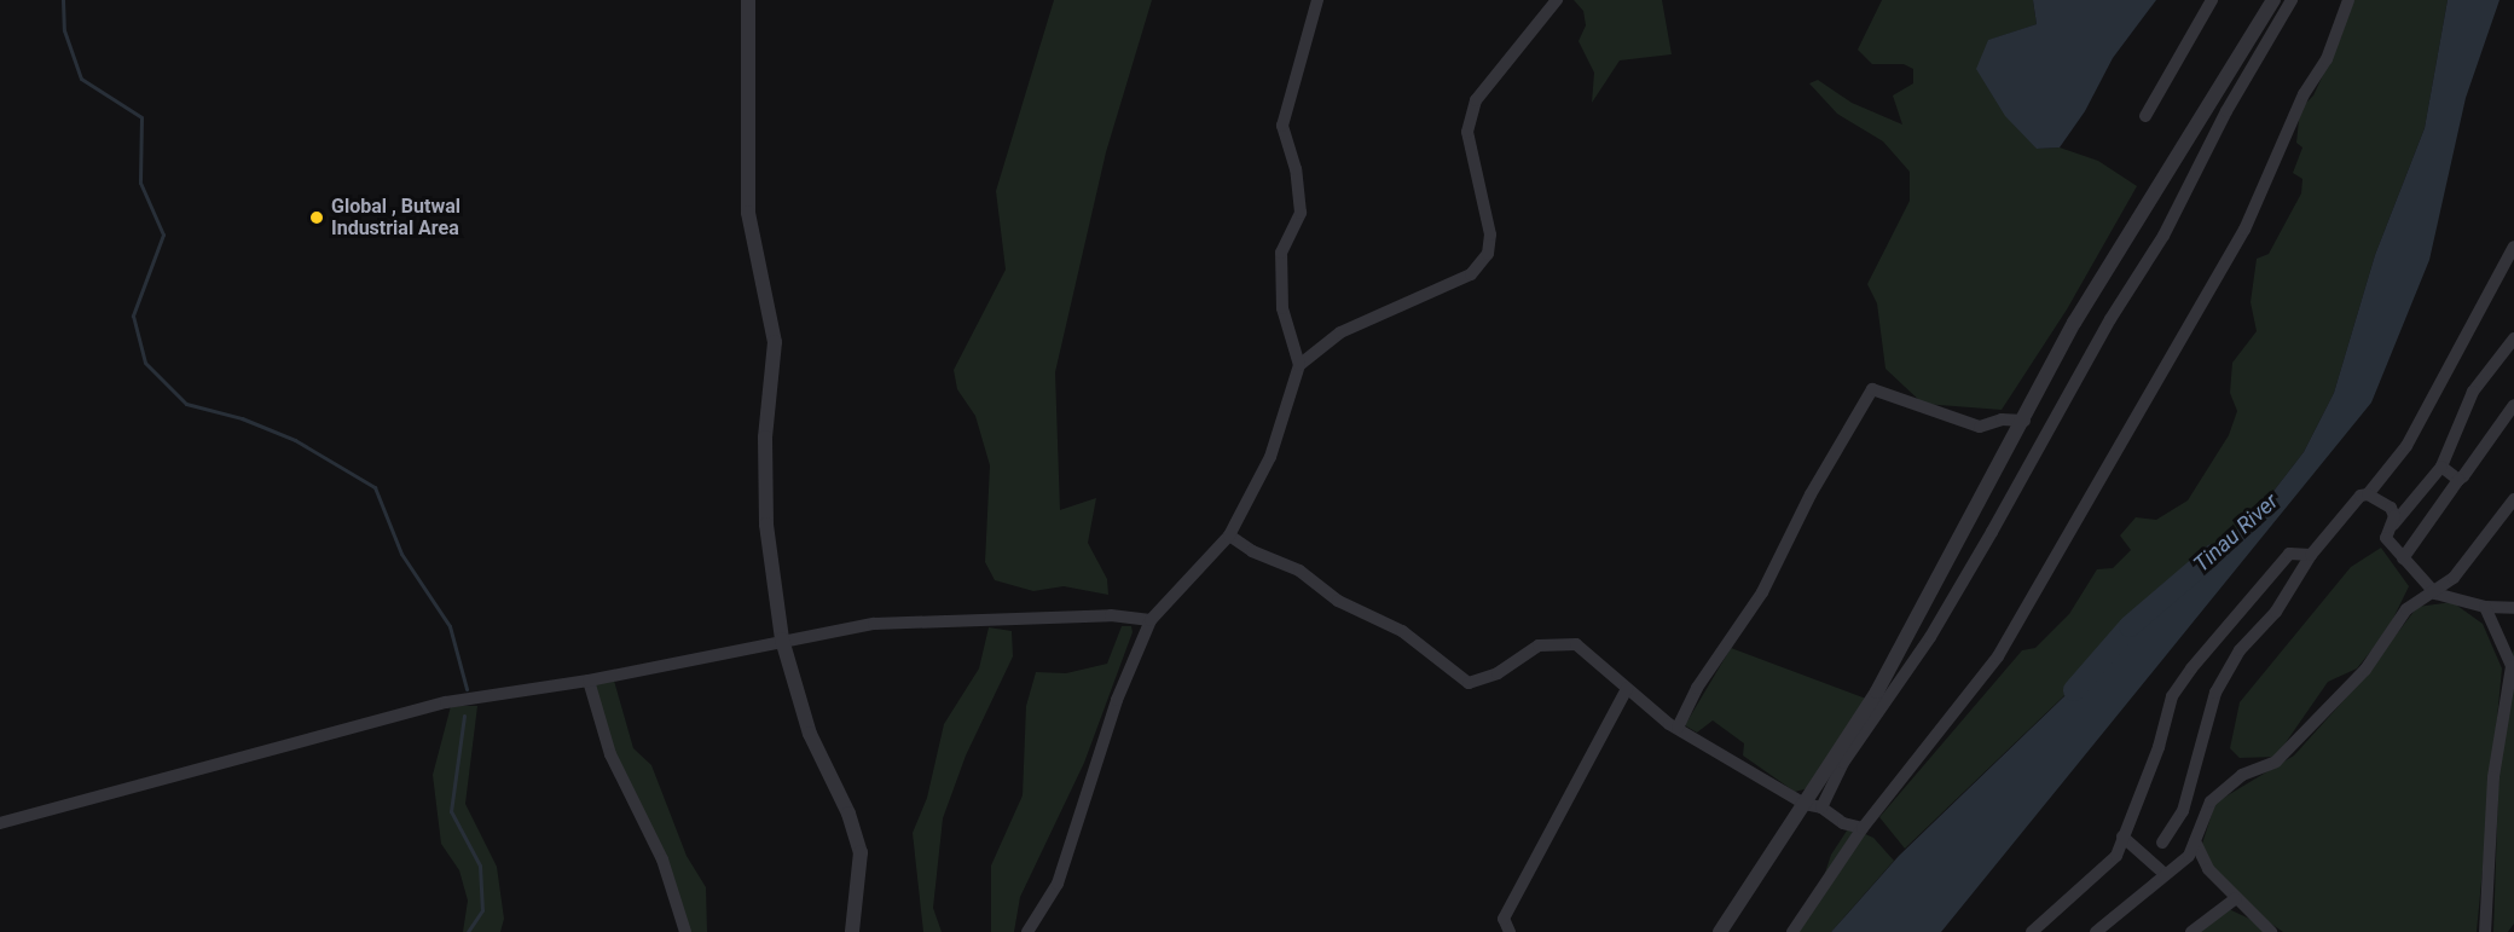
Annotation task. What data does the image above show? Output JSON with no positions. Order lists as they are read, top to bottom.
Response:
{
  "water": ["Tinau River"],
  "places": ["Global , Butwal Industrial Area"]
}
